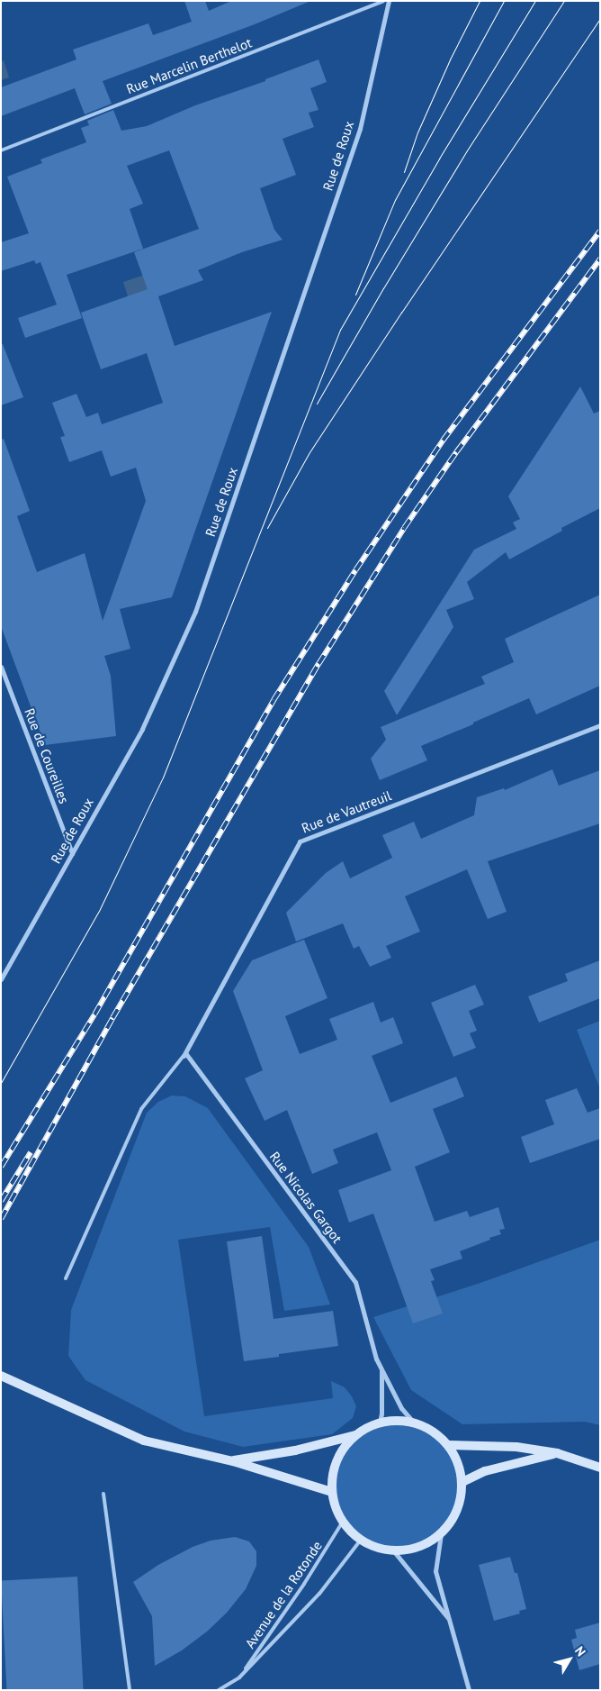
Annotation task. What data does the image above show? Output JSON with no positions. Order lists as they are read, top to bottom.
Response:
{
  "streets": {
    "street": [
      "Rue de Roux",
      "Rue de Coureilles",
      "Rue de Vautreuil",
      "Rue Nicolas Gargot"
    ],
    "lane": ["Rue Marcelin Berthelot", "Avenue de la Rotonde"]
  },
  "crossings": [
    ["Rue de Roux", "Rue de Coureilles"],
    ["Rue de Vautreuil", "Rue Nicolas Gargot"],
    ["Rue Nicolas Gargot", "Avenue de la Rotonde"]
  ],
  "north": "top right"
}
